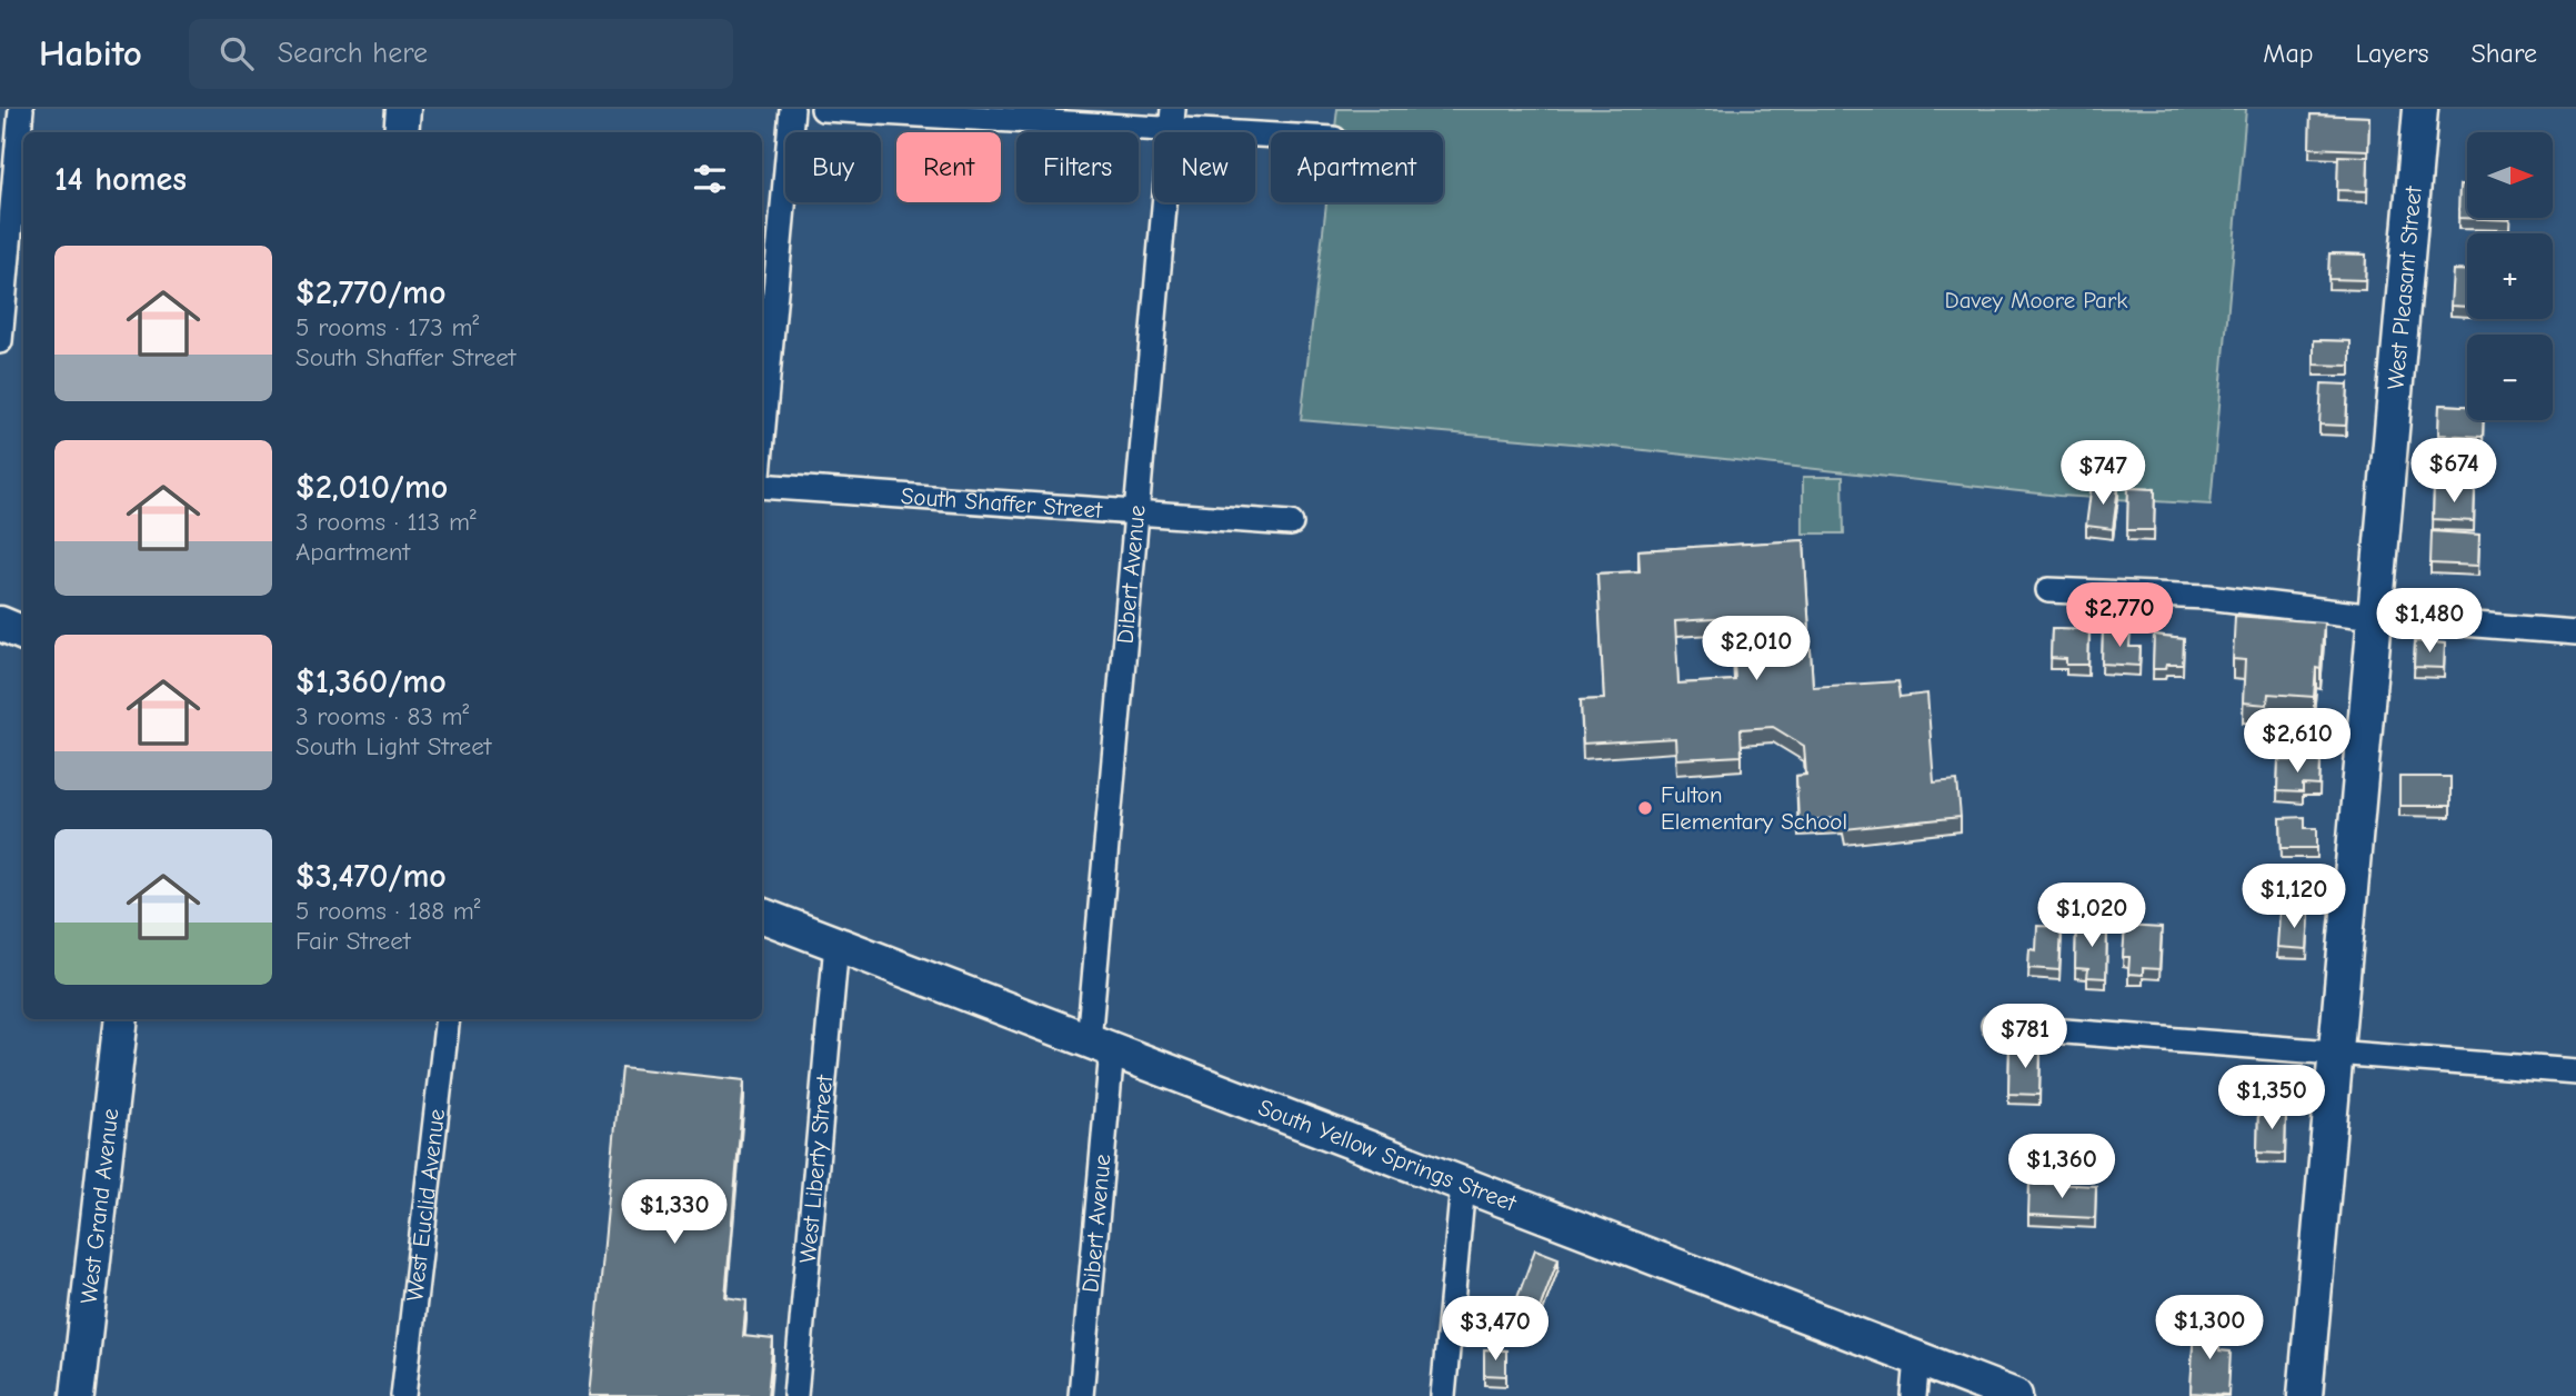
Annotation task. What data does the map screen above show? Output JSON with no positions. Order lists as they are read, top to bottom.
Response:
{
  "streets": {
    "street": [
      "West Pleasant Street",
      "South Shaffer Street",
      "Dibert Avenue",
      "South Yellow Springs Street",
      "West Liberty Street",
      "West Grand Avenue",
      "West Euclid Avenue"
    ]
  },
  "crossings": [
    ["South Shaffer Street", "Dibert Avenue"],
    ["Dibert Avenue", "South Yellow Springs Street"],
    ["South Yellow Springs Street", "West Liberty Street"]
  ],
  "parks": ["Davey Moore Park"],
  "places": ["Fulton Elementary School"],
  "north": "right",
  "page": {
    "header": "Habito",
    "search": "Search here",
    "nav": ["Map", "Layers", "Share"],
    "map_buttons": ["+", "−"],
    "chip": [
      "Buy",
      "Rent",
      "Filters",
      "New",
      "Apartment"
    ],
    "heading": "14 homes",
    "list": [
      {
        "name": "$2,770/mo",
        "note": "5 rooms · 173 m² · South Shaffer Street"
      },
      {
        "name": "$2,010/mo",
        "note": "3 rooms · 113 m² · Apartment"
      },
      {
        "name": "$1,360/mo",
        "note": "3 rooms · 83 m² · South Light Street"
      },
      {
        "name": "$3,470/mo",
        "note": "5 rooms · 188 m² · Fair Street"
      }
    ],
    "price": [
      "$674",
      "$747",
      "$2,770",
      "$1,480",
      "$2,010",
      "$2,610",
      "$1,120",
      "$1,020",
      "$781",
      "$1,350",
      "$1,360",
      "$1,330",
      "$1,300",
      "$3,470"
    ]
  }
}
